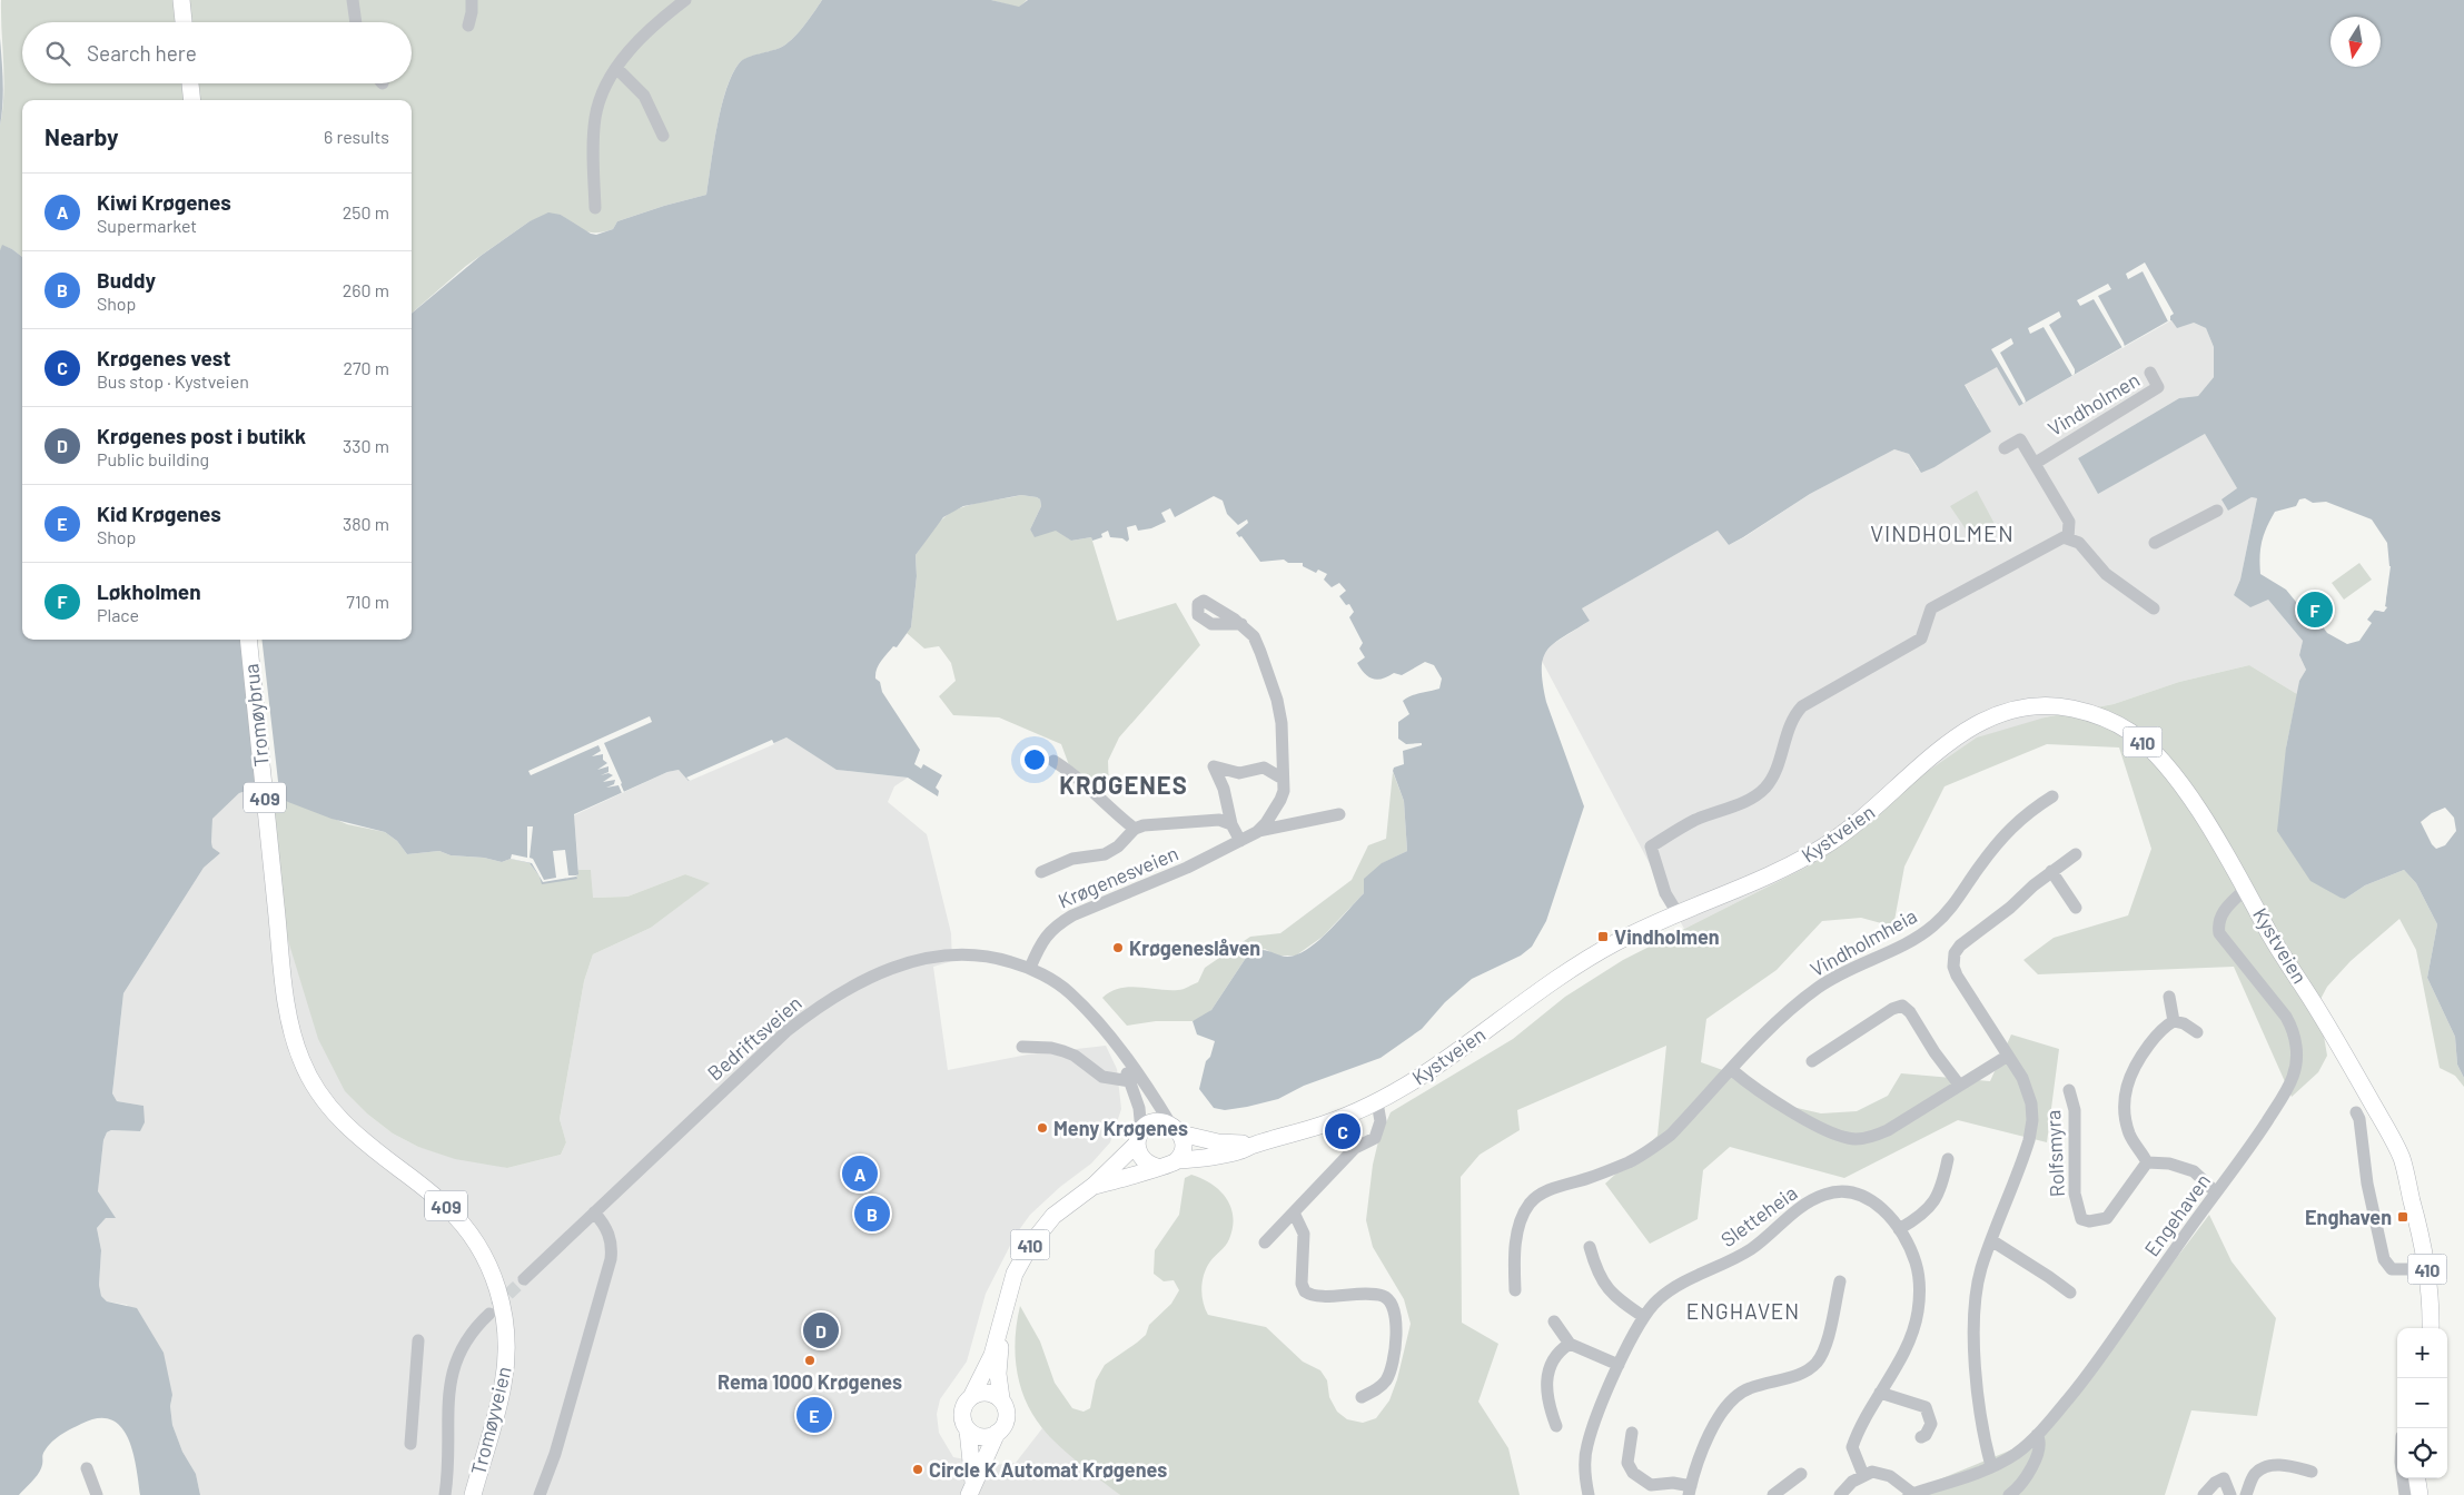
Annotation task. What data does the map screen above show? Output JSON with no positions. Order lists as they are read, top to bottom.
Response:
{
  "streets": {
    "main road": [
      "Tromøybrua",
      "410",
      "409",
      "Kystveien",
      "Tromøyveien"
    ],
    "street": [
      "Vindholmen",
      "Krøgenesveien",
      "Vindholmheia",
      "Bedriftsveien",
      "Rolfsmyra",
      "Engehaven",
      "Sletteheia"
    ]
  },
  "crossings": [
    ["Tromøybrua", "Tromøyveien"],
    ["410", "Kystveien"],
    ["410", "Bedriftsveien"],
    ["Kystveien", "Bedriftsveien"],
    ["Kystveien", "Engehaven"],
    ["Krøgenesveien", "Bedriftsveien"]
  ],
  "districts": ["VINDHOLMEN", "KRØGENES", "ENGHAVEN"],
  "places": {
    "transit": ["Vindholmen", "Enghaven"],
    "other": [
      "Krøgeneslåven",
      "Meny Krøgenes",
      "Rema 1000 Krøgenes",
      "Circle K Automat Krøgenes"
    ]
  },
  "north": "bottom",
  "page": {
    "search": "Search here",
    "heading": ["Nearby", "6 results"],
    "list": [
      {
        "mark": "A",
        "name": "Kiwi Krøgenes",
        "note": "Supermarket",
        "value": "250 m"
      },
      {
        "mark": "B",
        "name": "Buddy",
        "note": "Shop",
        "value": "260 m"
      },
      {
        "mark": "C",
        "name": "Krøgenes vest",
        "note": "Bus stop · Kystveien",
        "value": "270 m"
      },
      {
        "mark": "D",
        "name": "Krøgenes post i butikk",
        "note": "Public building",
        "value": "330 m"
      },
      {
        "mark": "E",
        "name": "Kid Krøgenes",
        "note": "Shop",
        "value": "380 m"
      },
      {
        "mark": "F",
        "name": "Løkholmen",
        "note": "Place",
        "value": "710 m"
      }
    ],
    "pins": [
      "F",
      "C",
      "A",
      "B",
      "D",
      "E"
    ],
    "map_buttons": ["+", "−"]
  }
}
